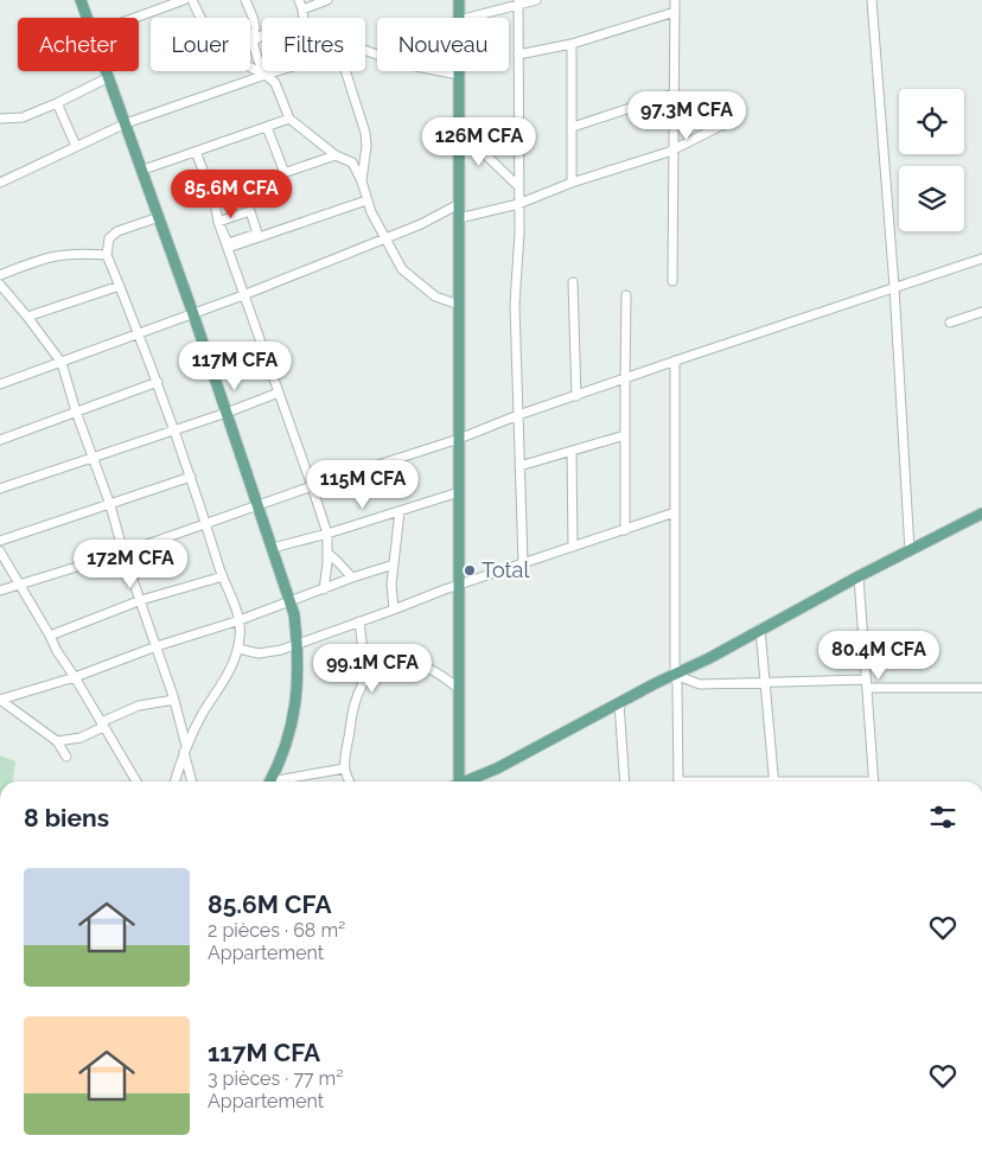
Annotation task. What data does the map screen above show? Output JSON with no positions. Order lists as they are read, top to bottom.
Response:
{
  "places": ["Total"],
  "page": {
    "chip": [
      "Acheter",
      "Louer",
      "Filtres",
      "Nouveau"
    ],
    "price": [
      "97.3M CFA",
      "126M CFA",
      "85.6M CFA",
      "117M CFA",
      "115M CFA",
      "172M CFA",
      "80.4M CFA",
      "99.1M CFA"
    ],
    "heading": "8 biens",
    "list": [
      {
        "name": "85.6M CFA",
        "note": "2 pièces · 68 m² · Appartement"
      },
      {
        "name": "117M CFA",
        "note": "3 pièces · 77 m² · Appartement"
      }
    ]
  }
}
